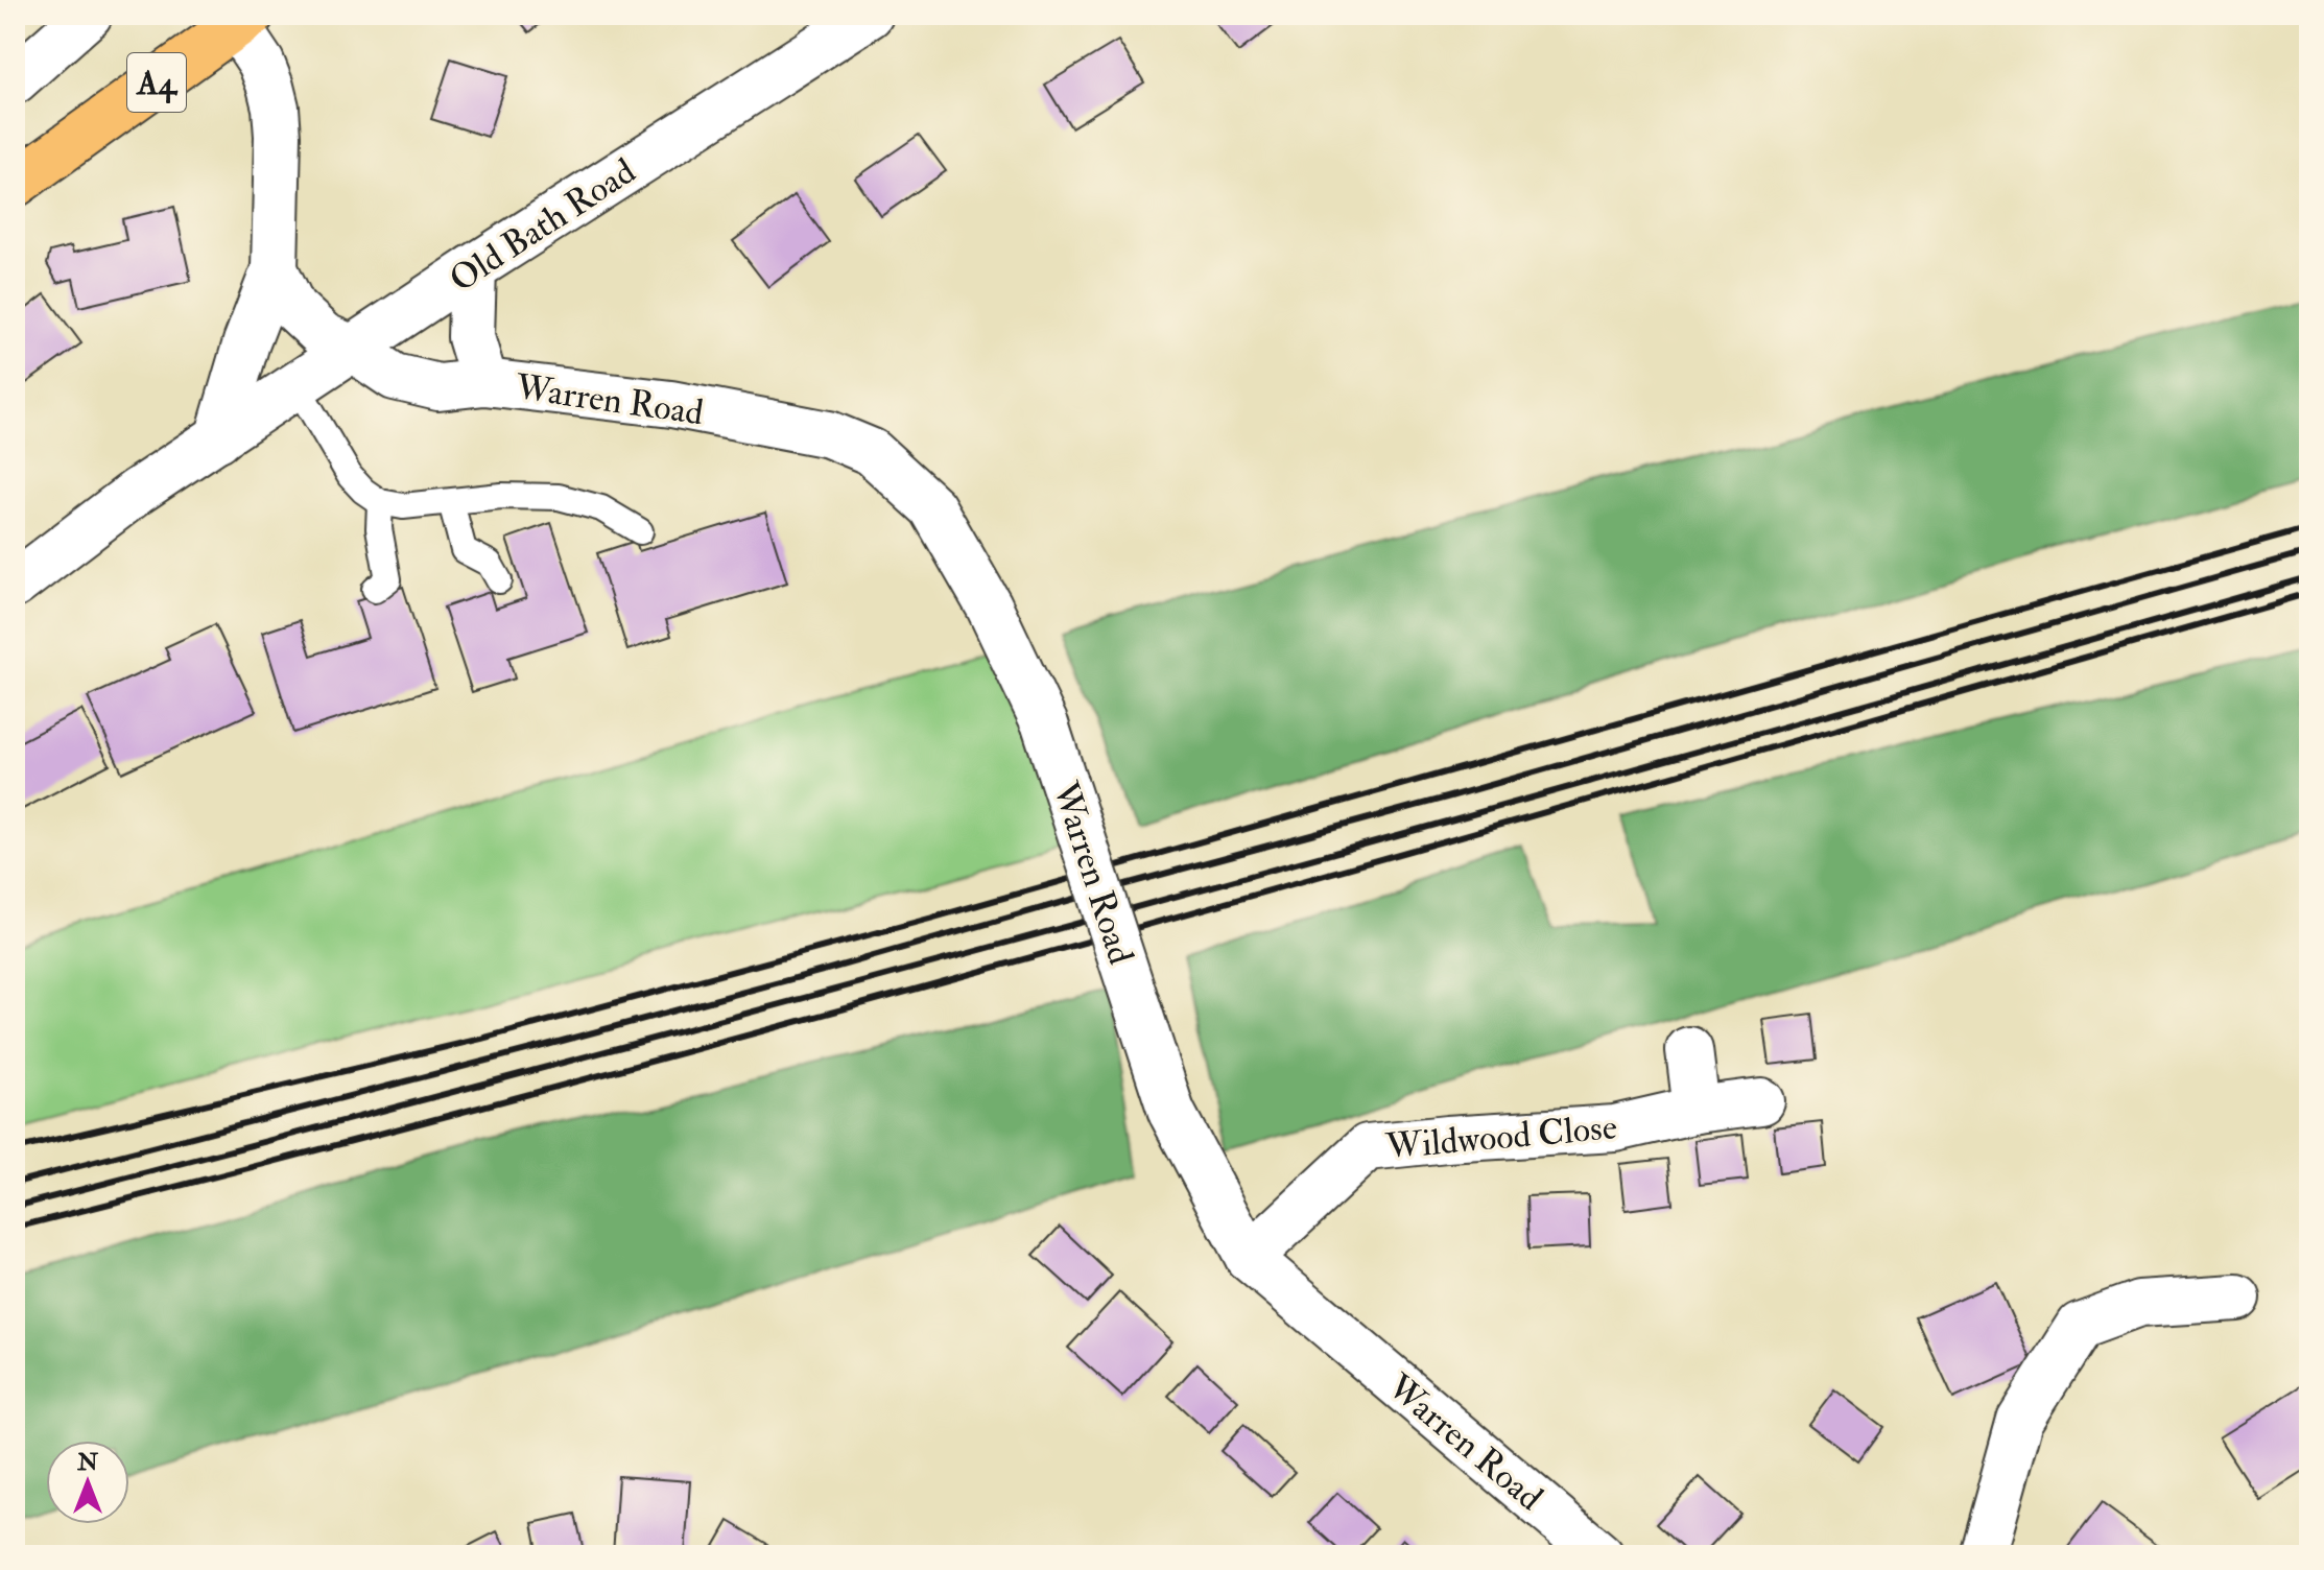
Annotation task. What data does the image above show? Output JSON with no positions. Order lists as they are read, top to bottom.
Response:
{
  "streets": {
    "main road": ["A4"],
    "street": ["Old Bath Road", "Warren Road", "Wildwood Close"]
  },
  "crossings": [
    ["A4", "Warren Road"],
    ["Old Bath Road", "Warren Road"],
    ["Warren Road", "Wildwood Close"]
  ],
  "north": "top"
}
